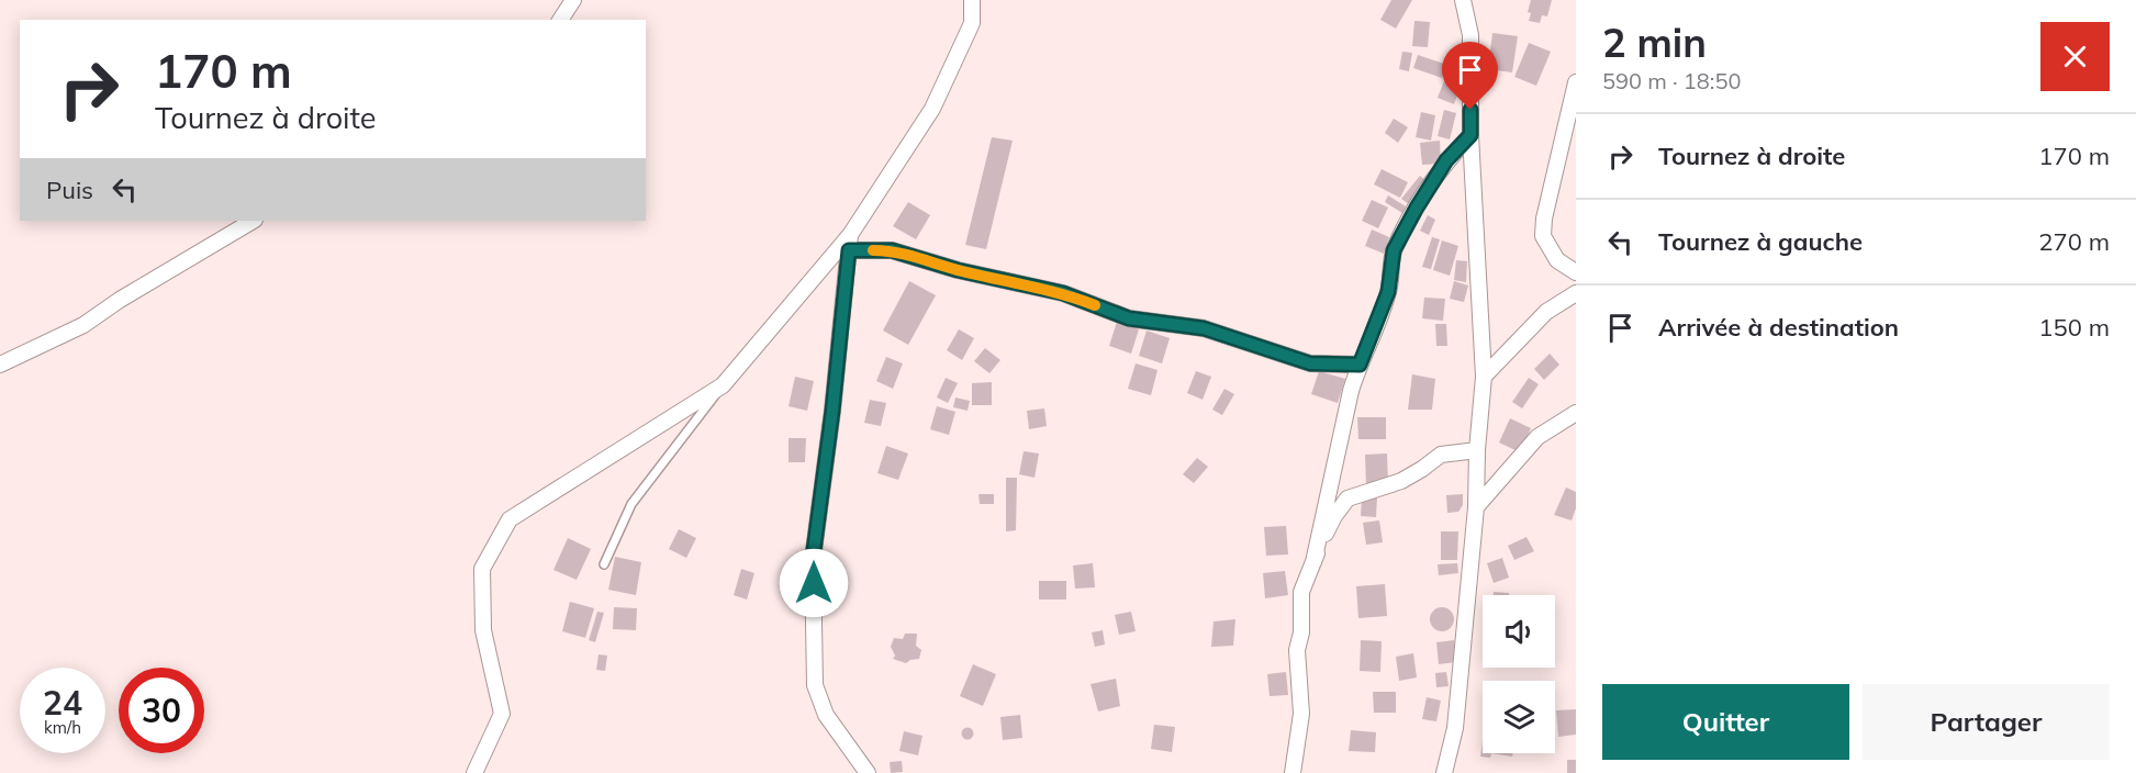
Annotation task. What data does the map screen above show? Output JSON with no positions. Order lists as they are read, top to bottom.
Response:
{
  "page": {
    "heading": ["2 min", "590 m · 18:50"],
    "turn": ["170 m", "Tournez à droite"],
    "list": [
      {
        "name": "Tournez à droite",
        "value": "170 m"
      },
      {
        "name": "Tournez à gauche",
        "value": "270 m"
      },
      {
        "name": "Arrivée à destination",
        "value": "150 m"
      }
    ],
    "then": "Puis",
    "speed": "24 km/h",
    "limit": "30",
    "buttons": ["Quitter", "Partager"]
  }
}
